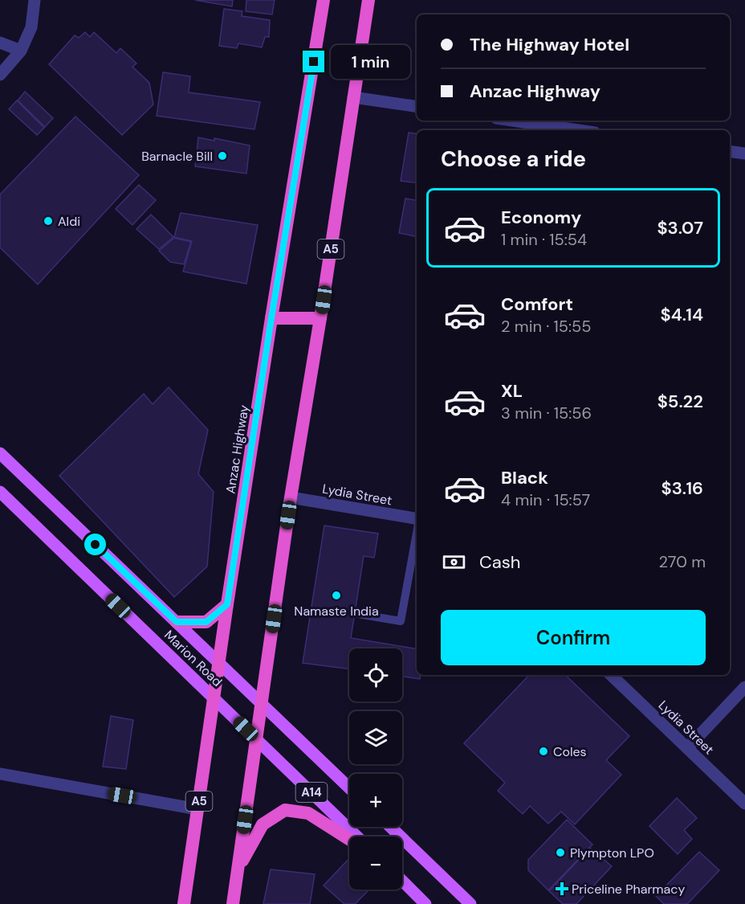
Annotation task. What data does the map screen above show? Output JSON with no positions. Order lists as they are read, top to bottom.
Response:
{
  "streets": {
    "highway": ["A5", "Anzac Highway"],
    "main road": ["Marion Road", "A14"],
    "street": ["Lydia Street"]
  },
  "crossings": [
    ["A5", "Lydia Street"],
    ["A5", "Marion Road"],
    ["Anzac Highway", "Marion Road"]
  ],
  "places": {
    "other": [
      "Barnacle Bill",
      "Aldi",
      "Namaste India",
      "Coles",
      "Plympton LPO"
    ],
    "health": ["Priceline Pharmacy"]
  },
  "page": {
    "banner": ["The Highway Hotel", "Anzac Highway"],
    "bubble": "1 min",
    "heading": "Choose a ride",
    "list": [
      {
        "name": "Economy",
        "note": "1 min · 15:54",
        "value": "$3.07"
      },
      {
        "name": "Comfort",
        "note": "2 min · 15:55",
        "value": "$4.14"
      },
      {
        "name": "XL",
        "note": "3 min · 15:56",
        "value": "$5.22"
      },
      {
        "name": "Black",
        "note": "4 min · 15:57",
        "value": "$3.16"
      }
    ],
    "pay": ["Cash", "270 m"],
    "buttons": "Confirm",
    "map_buttons": ["+", "−"]
  }
}
